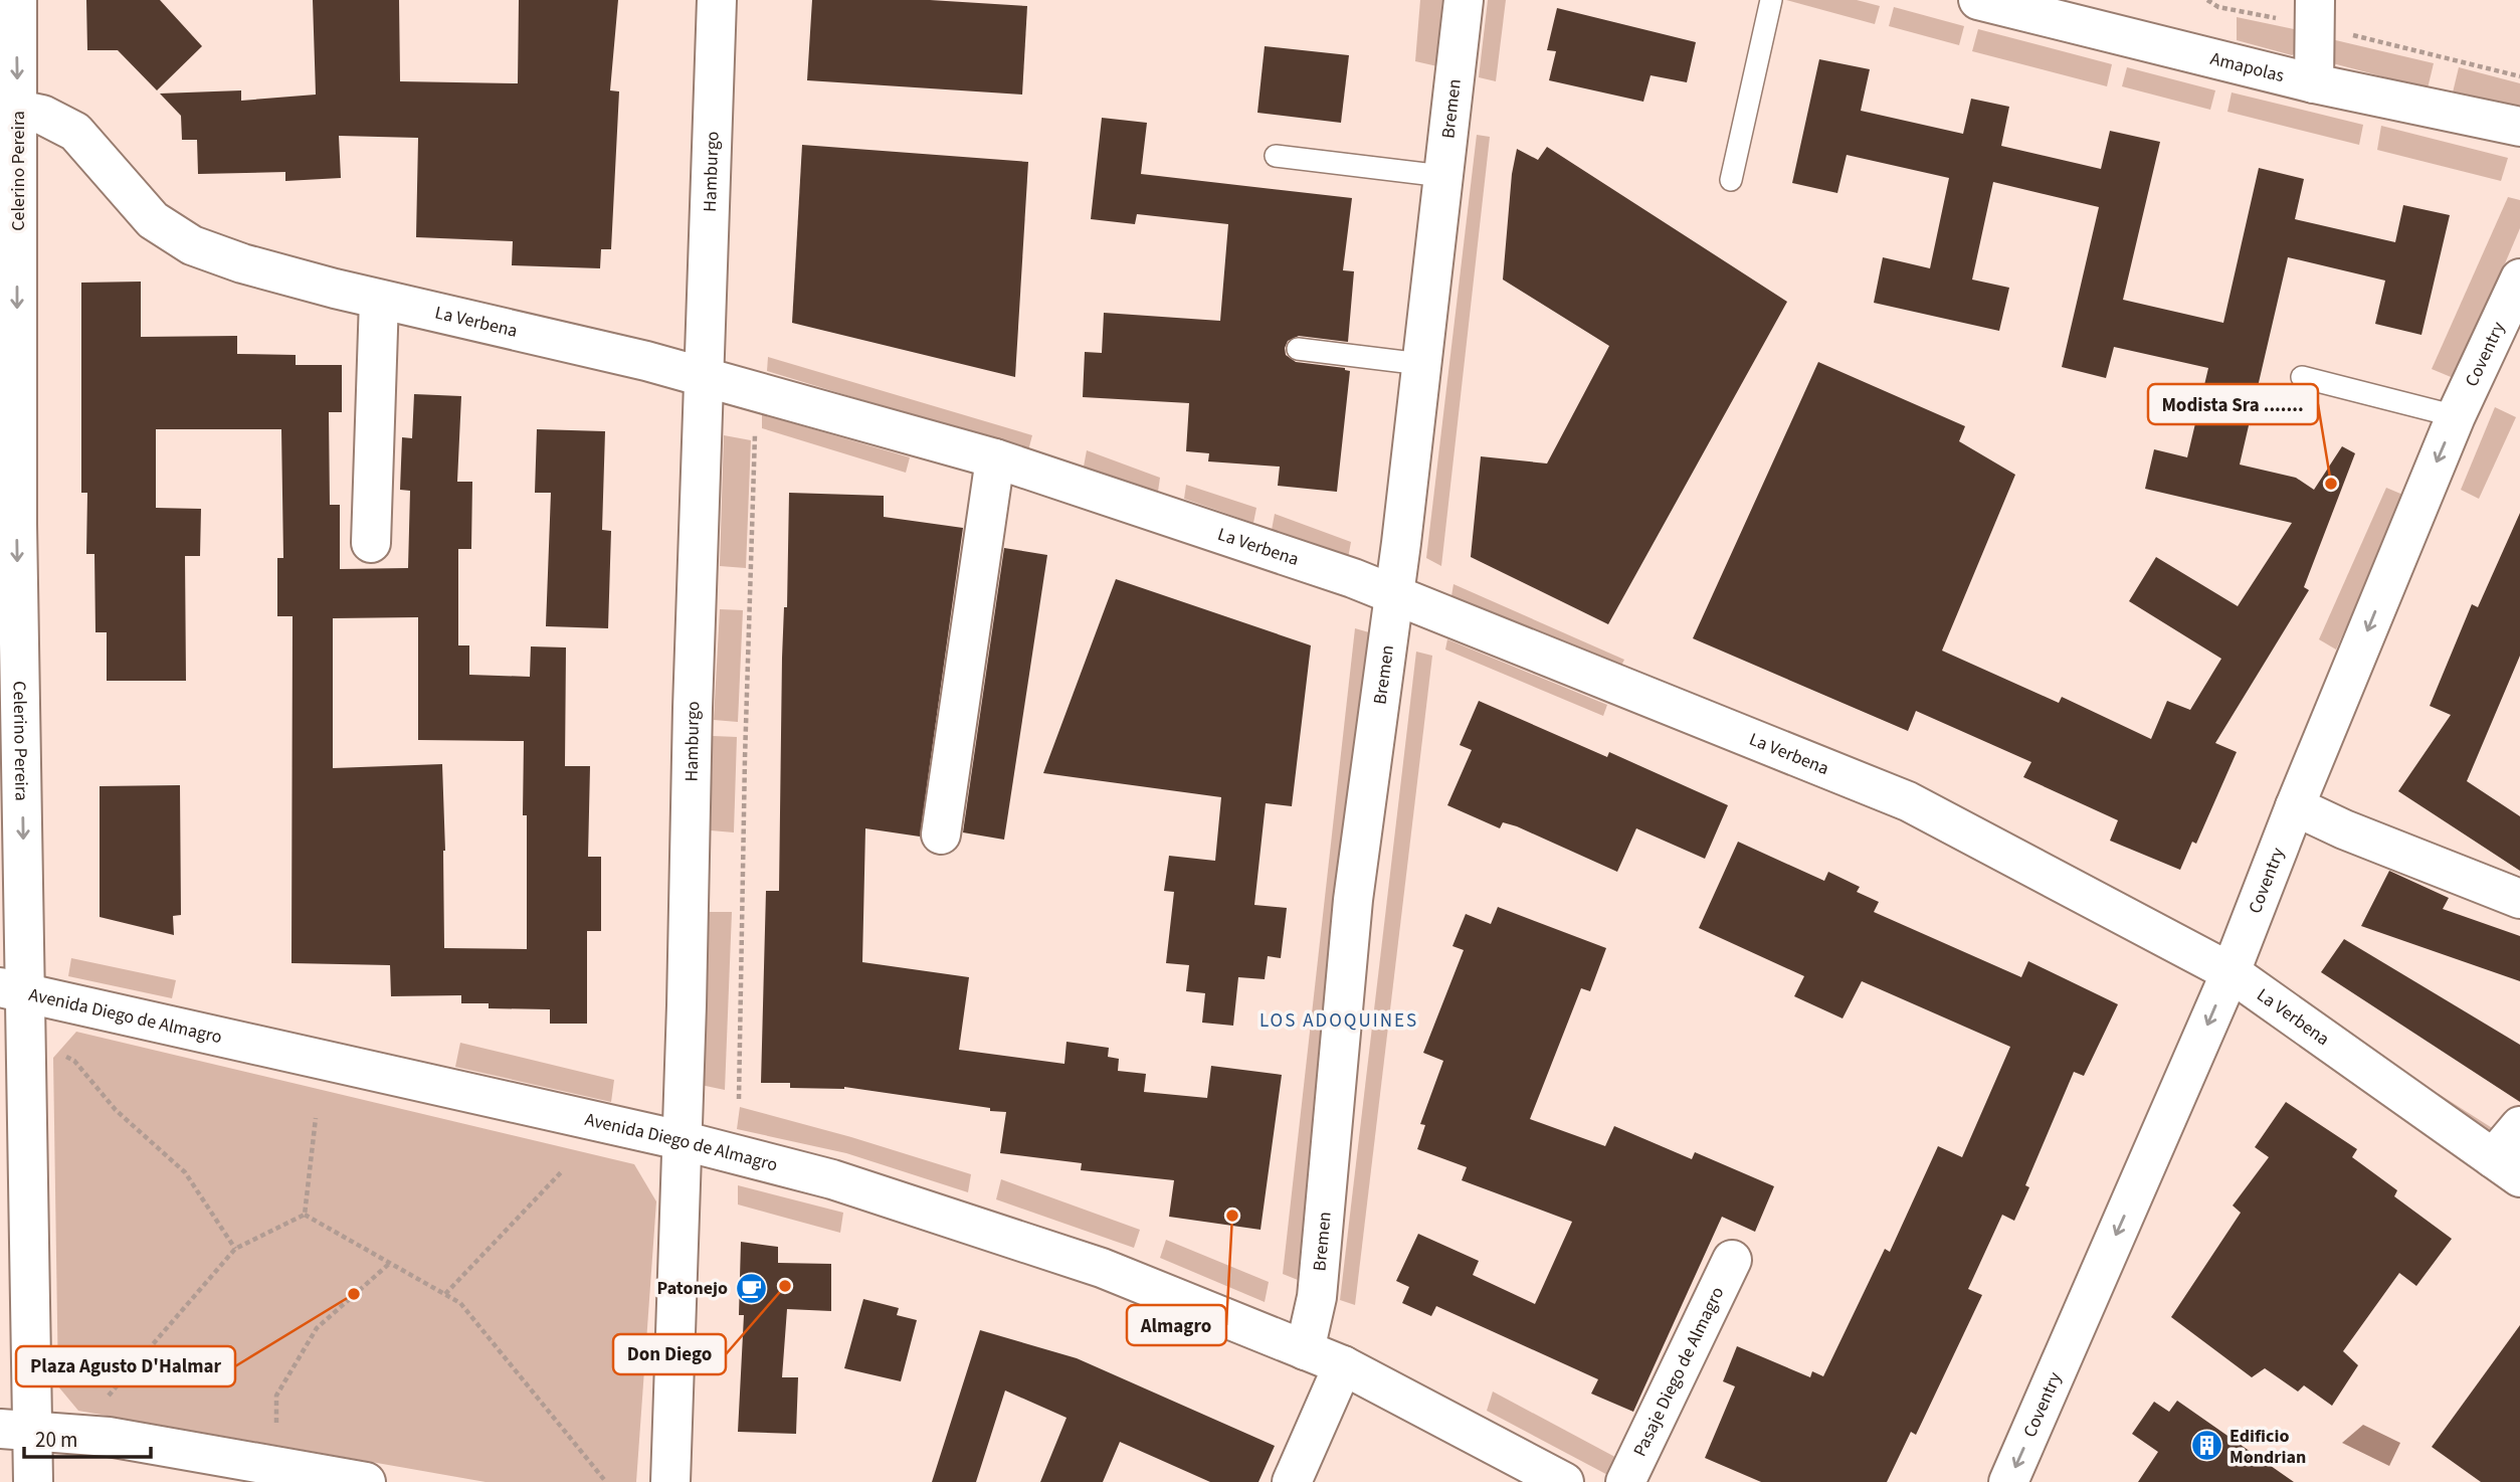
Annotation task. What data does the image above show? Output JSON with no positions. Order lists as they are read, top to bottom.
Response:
{
  "streets": {
    "street": [
      "Amapolas",
      "Bremen",
      "Celerino Pereira",
      "Hamburgo",
      "La Verbena",
      "Coventry",
      "Avenida Diego de Almagro",
      "Pasaje Diego de Almagro"
    ]
  },
  "crossings": [
    ["Bremen", "La Verbena"],
    ["Bremen", "Avenida Diego de Almagro"],
    ["Celerino Pereira", "La Verbena"],
    ["Celerino Pereira", "Avenida Diego de Almagro"],
    ["Hamburgo", "La Verbena"],
    ["Hamburgo", "Avenida Diego de Almagro"],
    ["La Verbena", "Coventry"]
  ],
  "one_way": ["Celerino Pereira", "Coventry"],
  "districts": ["LOS ADOQUINES"],
  "places": {
    "other": [
      "Modista Sra .......",
      "Almagro",
      "Don Diego",
      "Plaza Agusto D'Halmar"
    ],
    "cafe": ["Patonejo"],
    "building": ["Edificio Mondrian"]
  },
  "scale_bar": "20 m"
}
